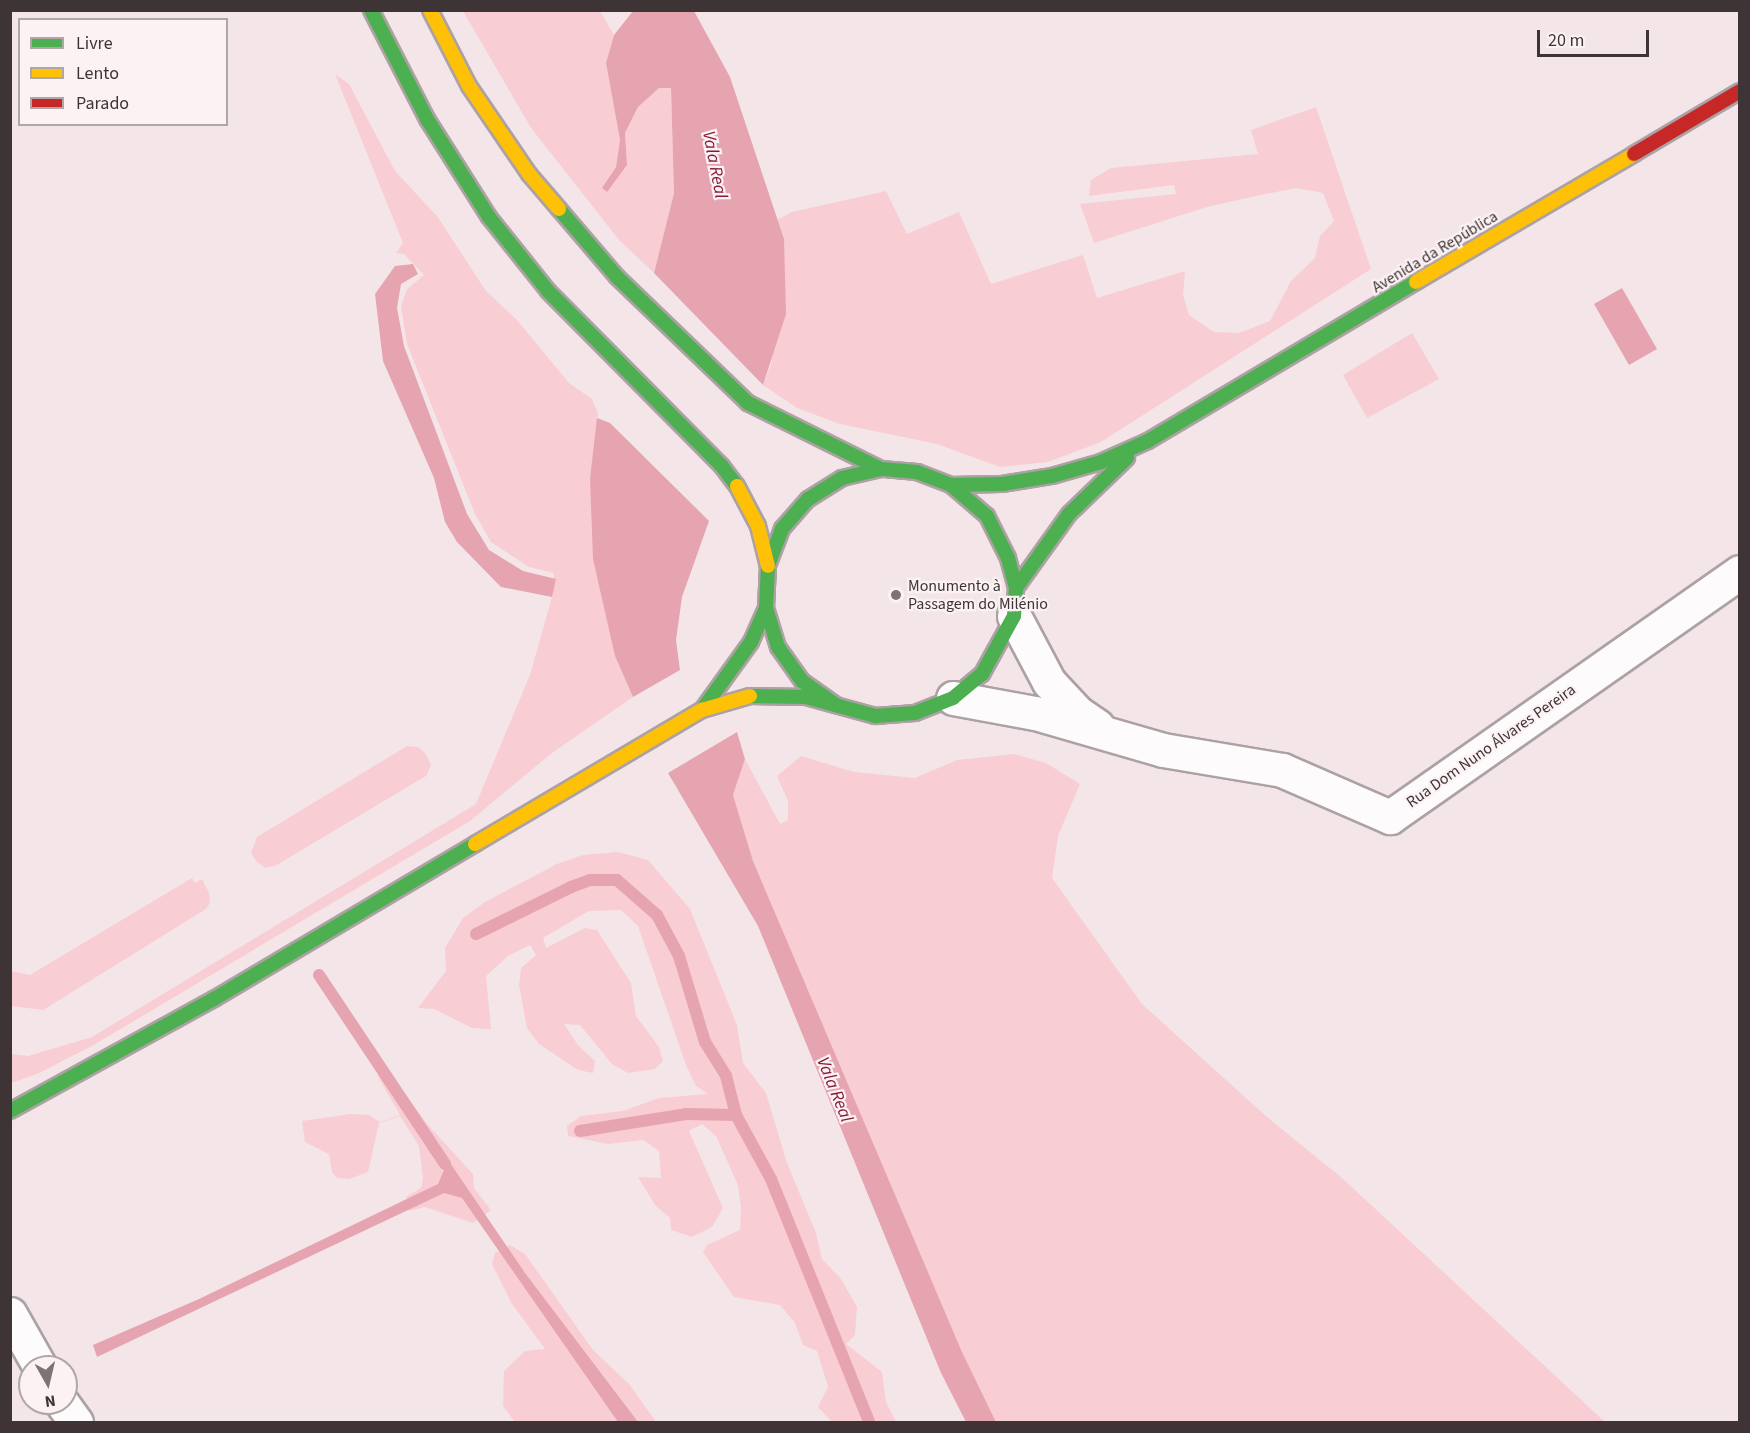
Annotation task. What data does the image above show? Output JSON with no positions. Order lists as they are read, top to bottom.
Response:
{
  "streets": {
    "main road": ["Avenida da República"],
    "street": ["Rua Dom Nuno Álvares Pereira"]
  },
  "crossings": [
    ["Avenida da República", "Rua Dom Nuno Álvares Pereira"]
  ],
  "water": ["Vala Real"],
  "places": ["Monumento à Passagem do Milénio"],
  "legend": ["Livre", "Lento", "Parado"],
  "scale_bar": "20 m",
  "north": "bottom"
}
